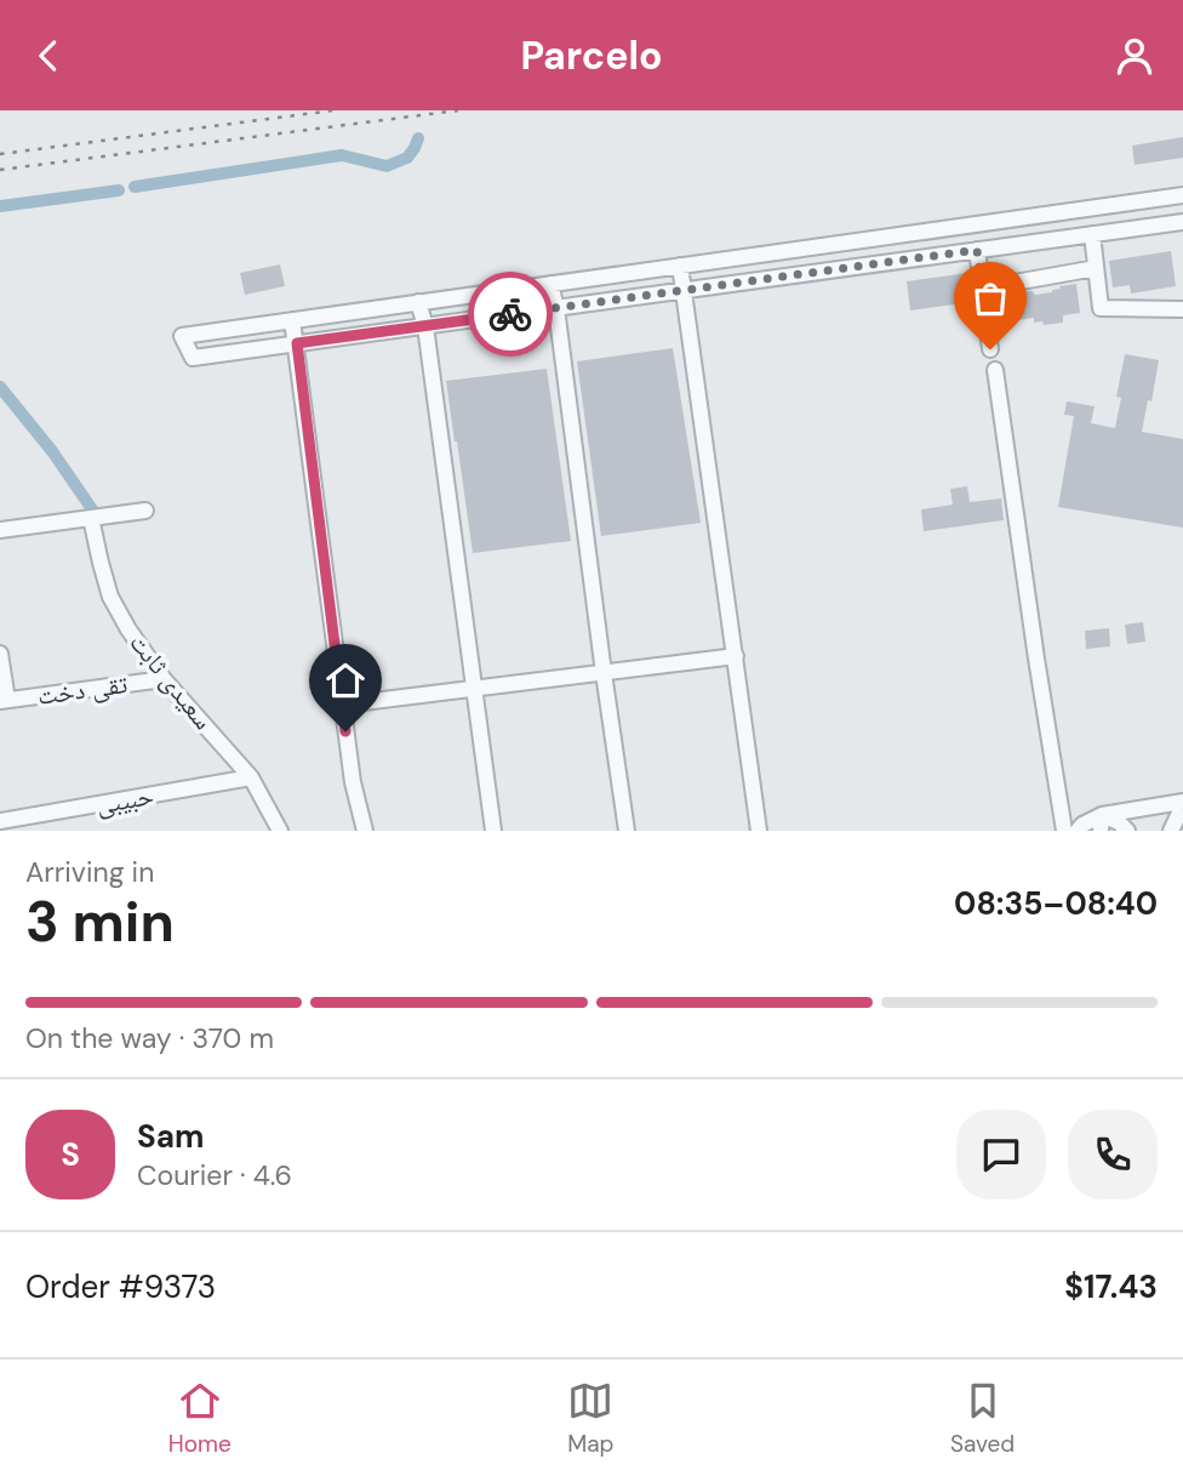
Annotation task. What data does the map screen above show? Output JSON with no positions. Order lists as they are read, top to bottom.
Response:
{
  "streets": {
    "street": ["سعیدی ثابت", "تقی دخت", "حبیبی"]
  },
  "crossings": [
    ["سعیدی ثابت", "تقی دخت"],
    ["سعیدی ثابت", "حبیبی"]
  ],
  "page": {
    "header": "Parcelo",
    "heading": ["3 min", "Arriving in", "08:35–08:40"],
    "panel": [
      "Sam",
      "Courier · 4.6",
      "Order #9373",
      "$17.43"
    ],
    "bar": "On the way · 370 m",
    "round": "S",
    "tabs": ["Home", "Map", "Saved"]
  }
}
